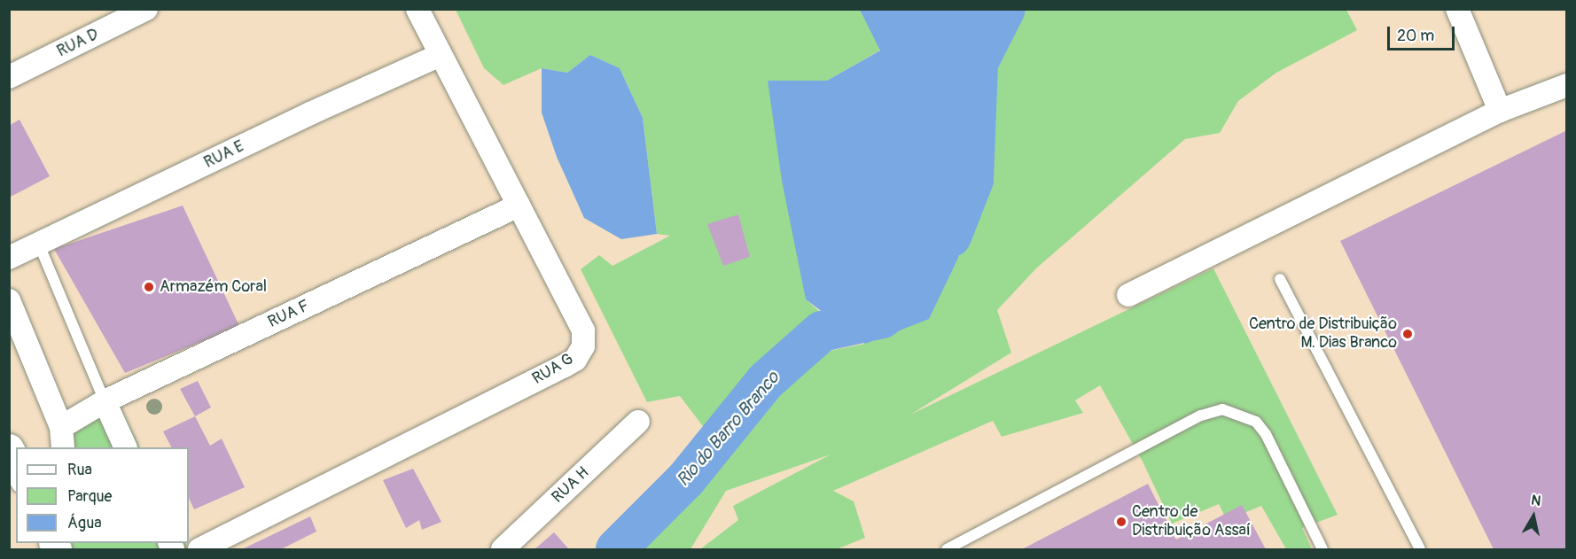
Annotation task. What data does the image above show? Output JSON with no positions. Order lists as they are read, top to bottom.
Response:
{
  "streets": {
    "street": [
      "RUA D",
      "RUA E",
      "RUA F",
      "RUA G",
      "RUA H"
    ]
  },
  "crossings": [
    ["RUA E", "RUA G"],
    ["RUA F", "RUA G"]
  ],
  "water": ["Rio do Barro Branco"],
  "places": ["Armazém Coral", "Centro de Distribuição M. Dias Branco", "Centro de Distribuição Assaí"],
  "legend": ["Rua", "Parque", "Água"],
  "scale_bar": "20 m",
  "north": "top"
}
